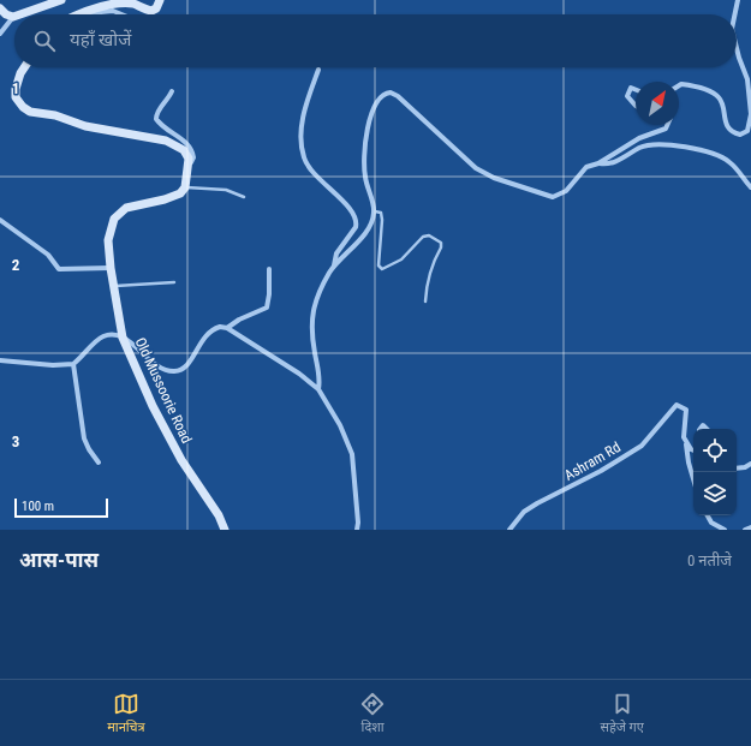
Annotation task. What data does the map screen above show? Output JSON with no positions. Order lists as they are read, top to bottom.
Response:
{
  "streets": {
    "main road": ["Old Mussoorie Road"],
    "street": ["Ashram Rd"]
  },
  "scale_bar": "100 m",
  "north": "top right",
  "page": {
    "search": "यहाँ खोजें",
    "scale": "100 m",
    "heading": ["आस-पास", "0 नतीजे"],
    "nav": ["मानचित्र", "दिशा", "सहेजे गए"]
  },
  "grid": {
    "rows": ["1", "2", "3"]
  }
}
